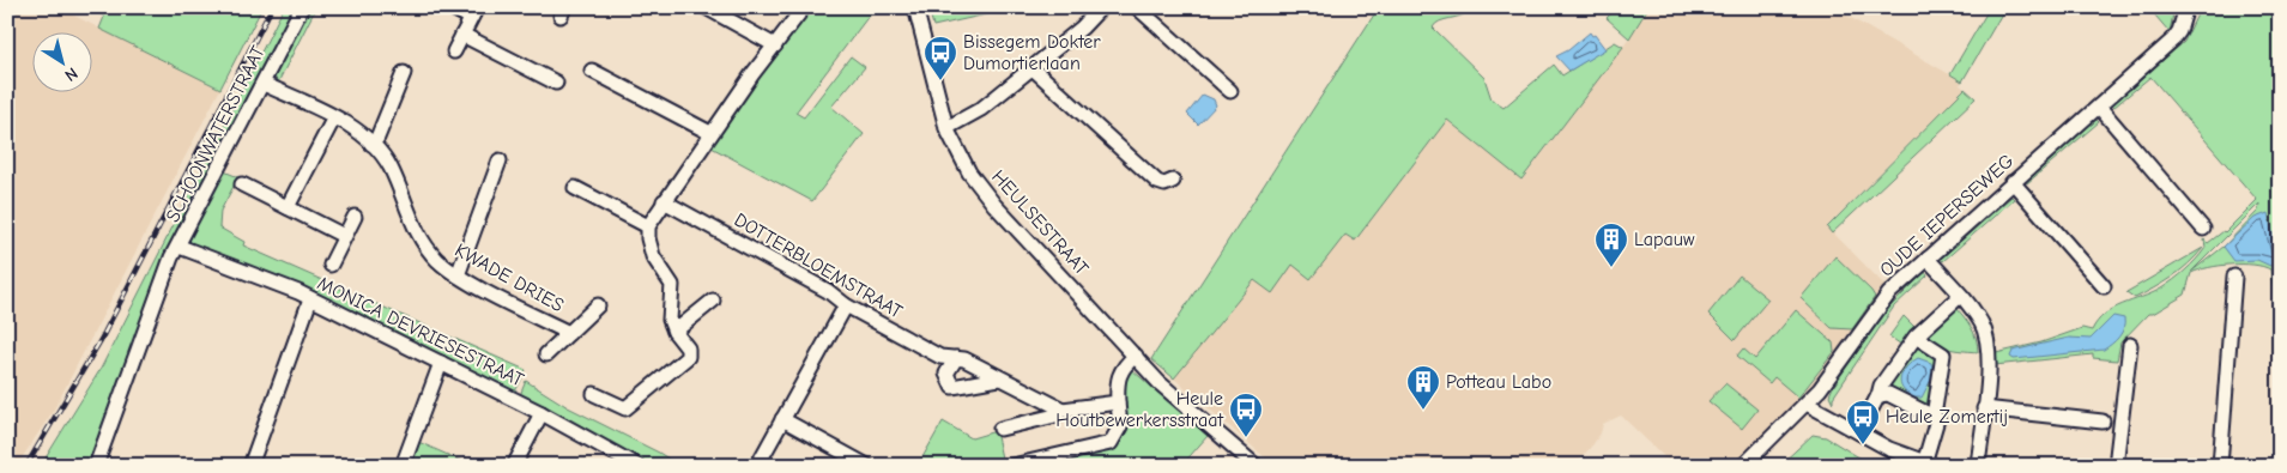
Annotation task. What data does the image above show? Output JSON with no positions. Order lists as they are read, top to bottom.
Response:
{
  "streets": {
    "street": [
      "SCHOONWATERSTRAAT",
      "OUDE IEPERSEWEG",
      "HEULSESTRAAT",
      "DOTTERBLOEMSTRAAT",
      "KWADE DRIES",
      "MONICA DEVRIESESTRAAT"
    ]
  },
  "crossings": [
    ["SCHOONWATERSTRAAT", "KWADE DRIES"],
    ["SCHOONWATERSTRAAT", "MONICA DEVRIESESTRAAT"]
  ],
  "places": {
    "bus stop": ["Bissegem Dokter Dumortierlaan", "Heule Houtbewerkersstraat", "Heule Zomertij"],
    "building": ["Lapauw", "Potteau Labo"]
  },
  "north": "bottom right"
}
